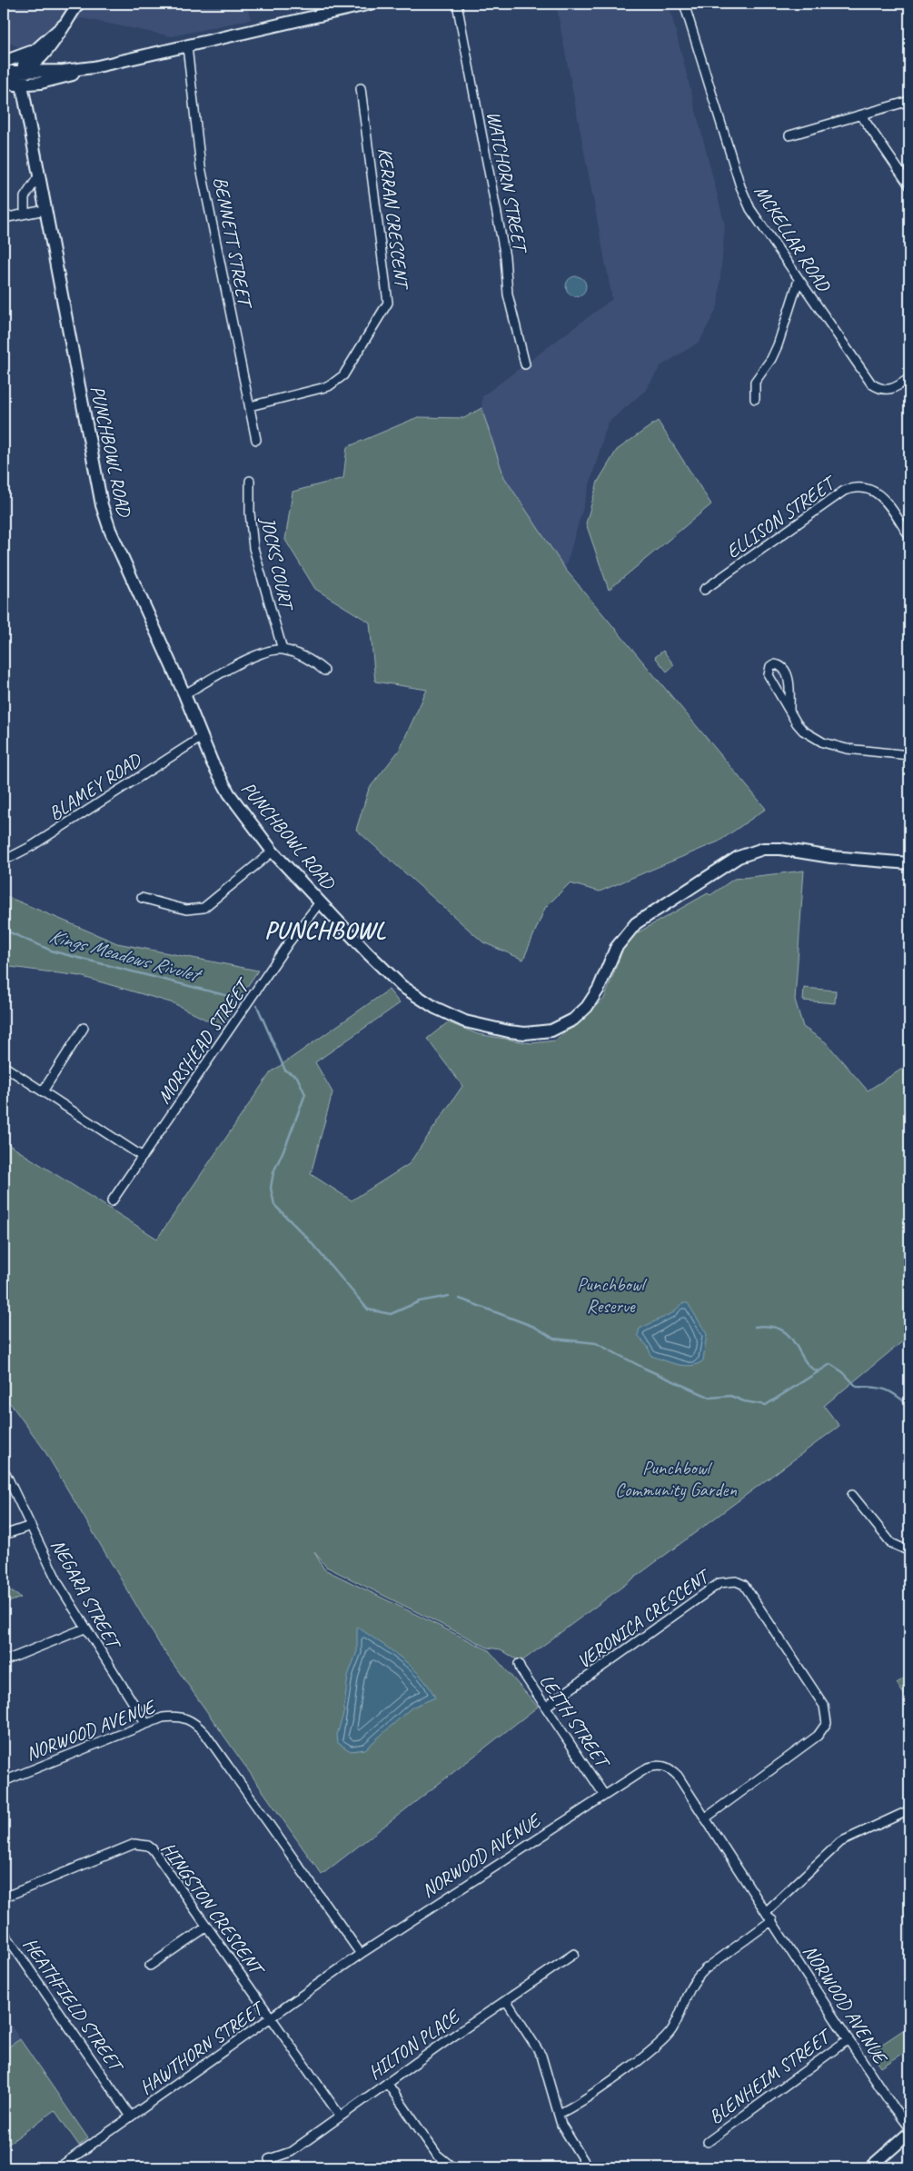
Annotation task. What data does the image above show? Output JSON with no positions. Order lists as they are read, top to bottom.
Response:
{
  "streets": {
    "street": [
      "WATCHORN STREET",
      "KERRAN CRESCENT",
      "MCKELLAR ROAD",
      "BENNETT STREET",
      "PUNCHBOWL ROAD",
      "ELLISON STREET",
      "JOCKS COURT",
      "BLAMEY ROAD",
      "MORSHEAD STREET",
      "NEGARA STREET",
      "VERONICA CRESCENT",
      "LEITH STREET",
      "NORWOOD AVENUE",
      "HINGSTON CRESCENT",
      "HEATHFIELD STREET",
      "HILTON PLACE",
      "HAWTHORN STREET",
      "BLENHEIM STREET"
    ]
  },
  "crossings": [
    ["KERRAN CRESCENT", "BENNETT STREET"],
    ["PUNCHBOWL ROAD", "BLAMEY ROAD"],
    ["PUNCHBOWL ROAD", "MORSHEAD STREET"],
    ["NEGARA STREET", "NORWOOD AVENUE"],
    ["VERONICA CRESCENT", "LEITH STREET"],
    ["VERONICA CRESCENT", "NORWOOD AVENUE"],
    ["LEITH STREET", "NORWOOD AVENUE"],
    ["NORWOOD AVENUE", "HAWTHORN STREET"],
    ["NORWOOD AVENUE", "BLENHEIM STREET"],
    ["HINGSTON CRESCENT", "HILTON PLACE"],
    ["HINGSTON CRESCENT", "HAWTHORN STREET"],
    ["HEATHFIELD STREET", "HAWTHORN STREET"]
  ],
  "districts": ["PUNCHBOWL"],
  "water": ["Kings Meadows Rivulet"],
  "parks": ["Punchbowl Reserve", "Punchbowl Community Garden"]
}
